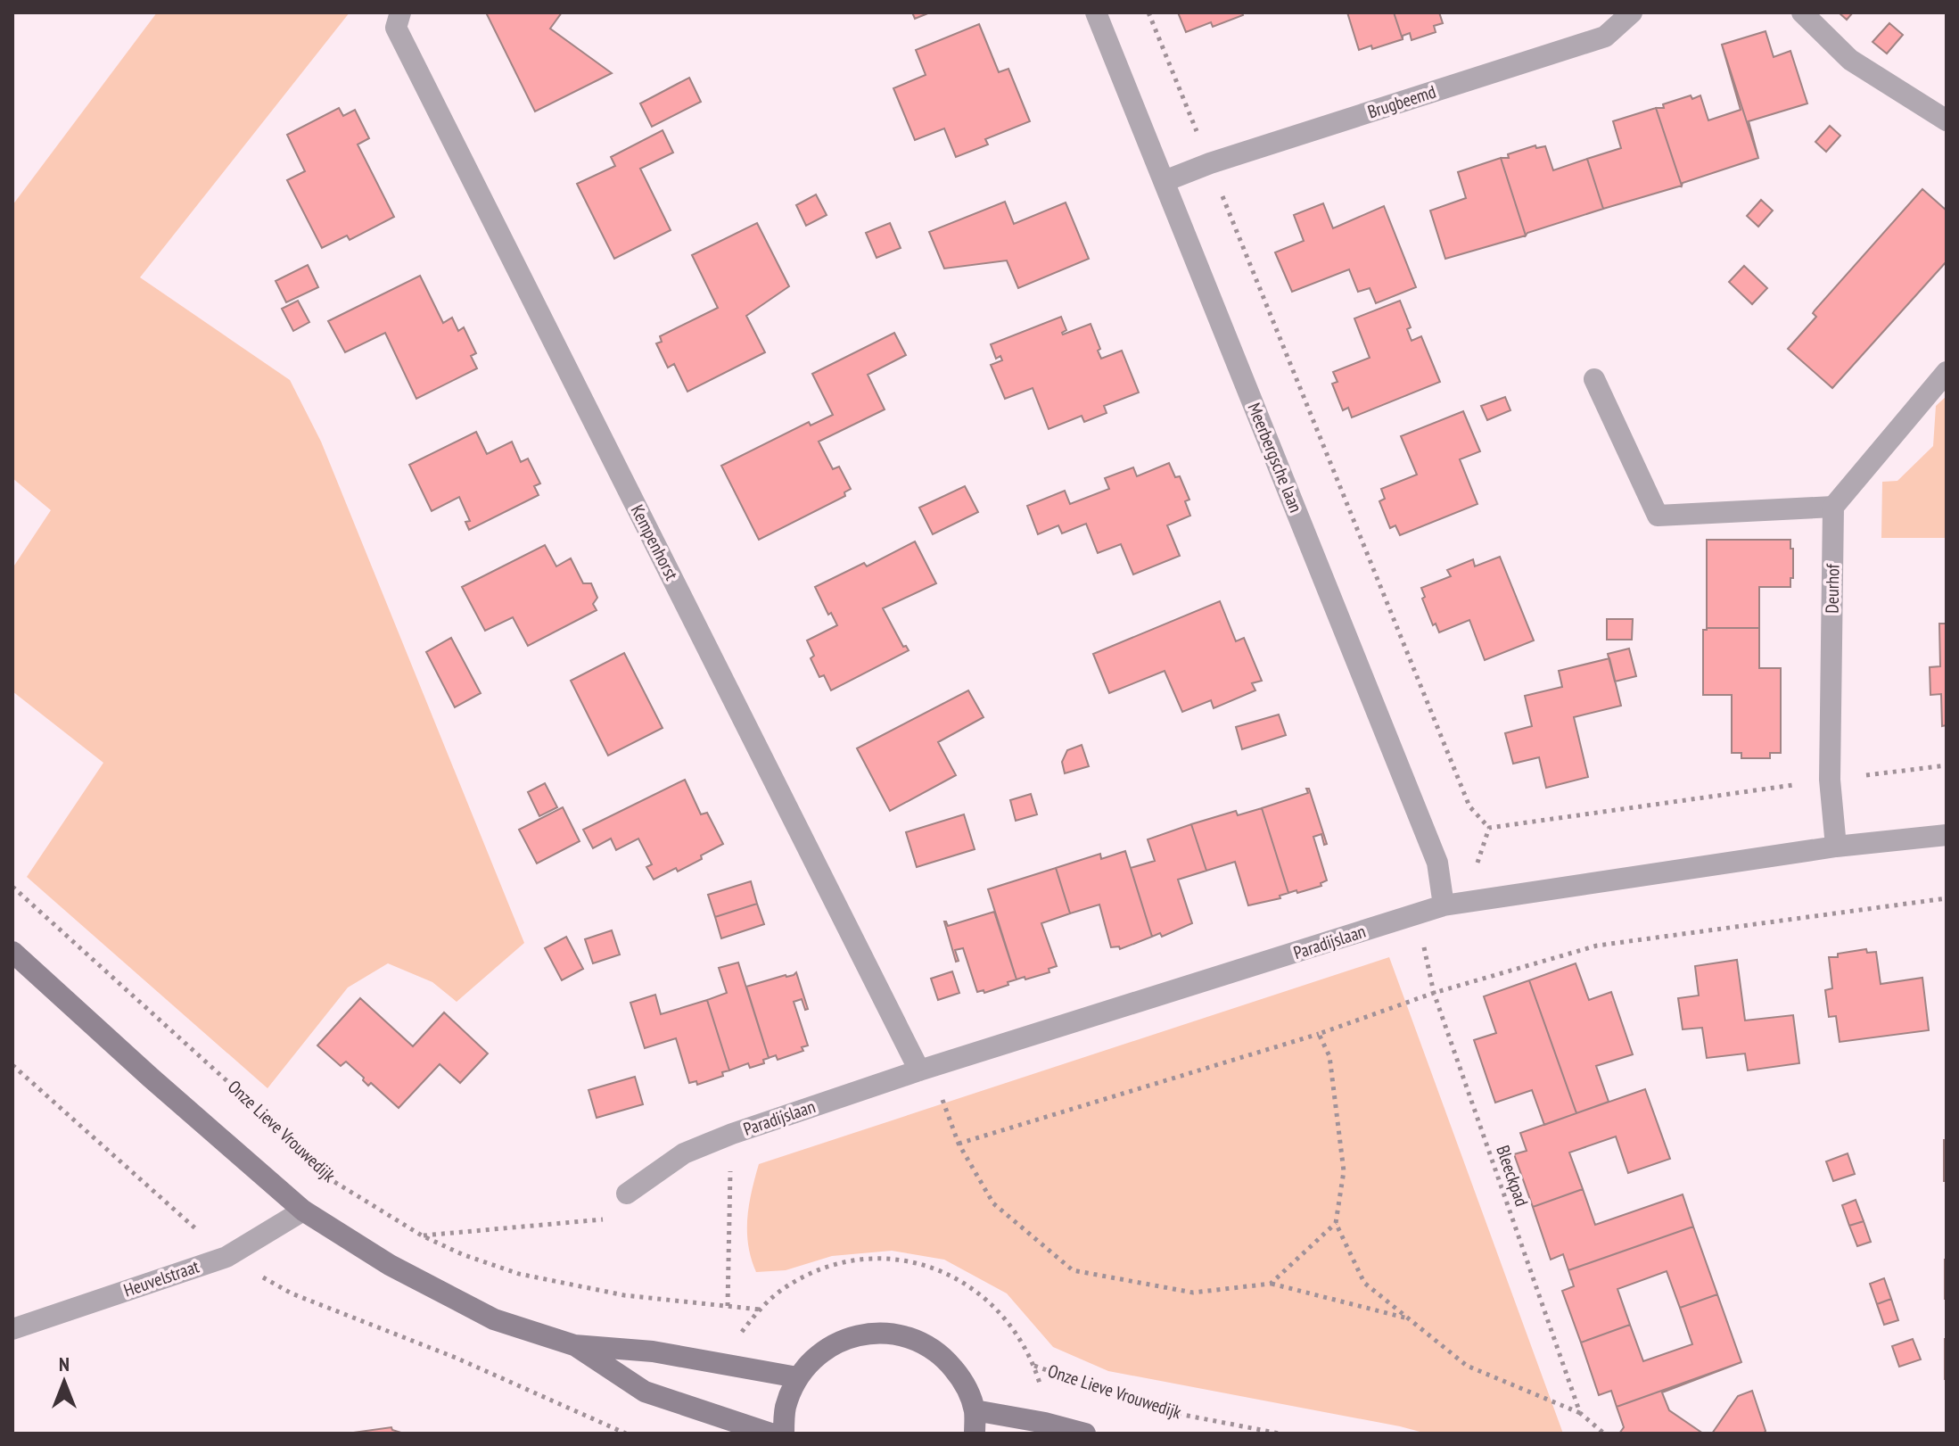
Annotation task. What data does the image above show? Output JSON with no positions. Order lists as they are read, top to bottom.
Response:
{
  "streets": {
    "street": [
      "Brugbeemd",
      "Meerbergsche laan",
      "Kempenhorst",
      "Deurhof",
      "Paradijslaan",
      "Heuvelstraat"
    ],
    "path": ["Onze Lieve Vrouwedijk", "Bleeckpad"]
  },
  "crossings": [
    ["Brugbeemd", "Meerbergsche laan"],
    ["Meerbergsche laan", "Paradijslaan"],
    ["Kempenhorst", "Paradijslaan"],
    ["Deurhof", "Paradijslaan"],
    ["Paradijslaan", "Onze Lieve Vrouwedijk"],
    ["Paradijslaan", "Bleeckpad"]
  ],
  "north": "top"
}
